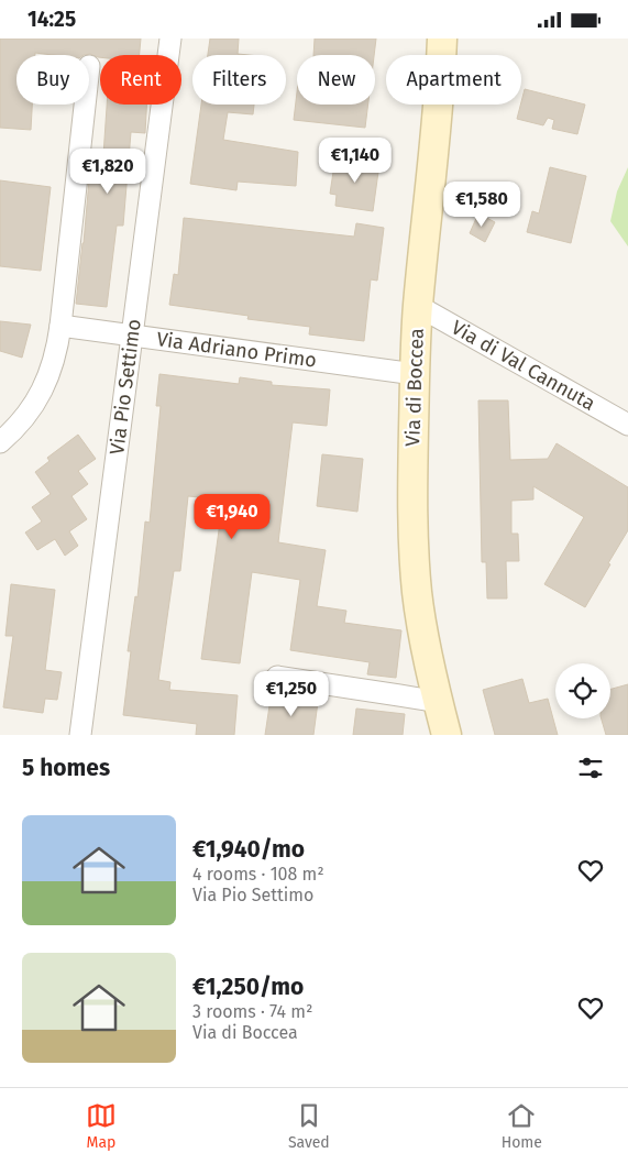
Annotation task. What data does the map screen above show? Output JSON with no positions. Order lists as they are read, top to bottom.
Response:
{
  "streets": {
    "main road": ["Via di Boccea"],
    "street": ["Via Adriano Primo", "Via di Val Cannuta", "Via Pio Settimo"]
  },
  "crossings": [
    ["Via Adriano Primo", "Via Pio Settimo"],
    ["Via Adriano Primo", "Via di Boccea"],
    ["Via di Val Cannuta", "Via di Boccea"]
  ],
  "page": {
    "status": "14:25",
    "chip": [
      "Buy",
      "Rent",
      "Filters",
      "New",
      "Apartment"
    ],
    "price": [
      "€1,140",
      "€1,820",
      "€1,580",
      "€1,940",
      "€1,250"
    ],
    "heading": "5 homes",
    "list": [
      {
        "name": "€1,940/mo",
        "note": "4 rooms · 108 m² · Via Pio Settimo"
      },
      {
        "name": "€1,250/mo",
        "note": "3 rooms · 74 m² · Via di Boccea"
      }
    ],
    "tabs": ["Map", "Saved", "Home"]
  }
}
